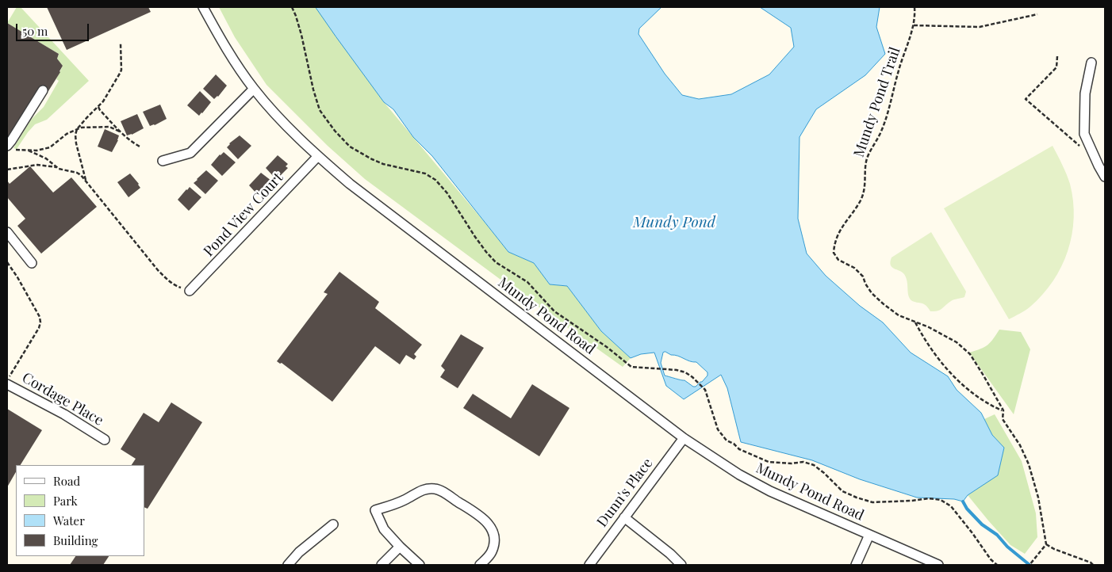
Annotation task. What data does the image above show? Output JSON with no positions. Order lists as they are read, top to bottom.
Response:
{
  "streets": {
    "street": [
      "Pond View Court",
      "Mundy Pond Road",
      "Cordage Place",
      "Dunn's Place"
    ],
    "path": ["Mundy Pond Trail"]
  },
  "crossings": [
    ["Pond View Court", "Mundy Pond Road"],
    ["Mundy Pond Road", "Dunn's Place"]
  ],
  "water": ["Mundy Pond"],
  "legend": [
    "Road",
    "Park",
    "Water",
    "Building"
  ],
  "scale_bar": "50 m"
}
